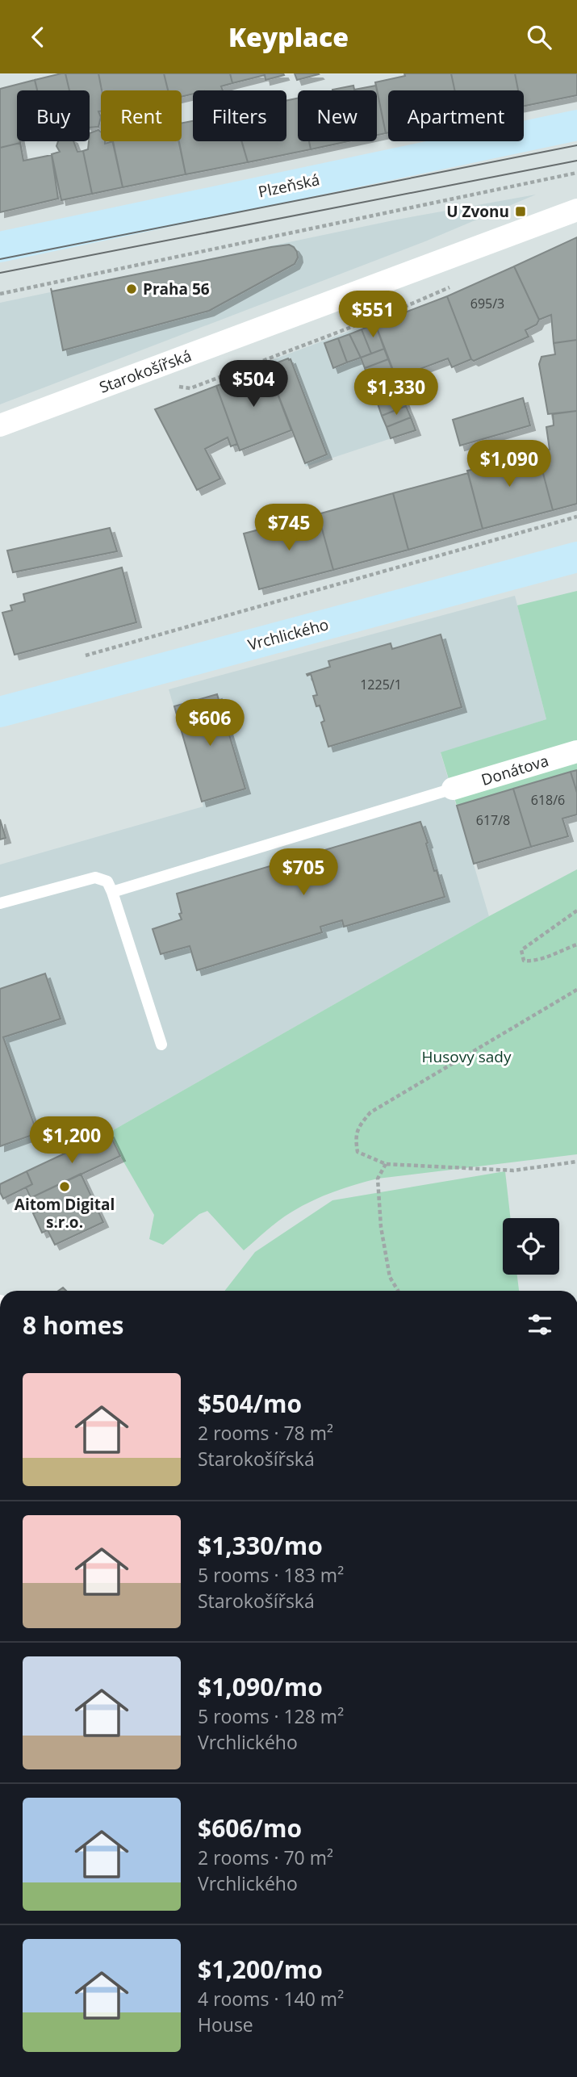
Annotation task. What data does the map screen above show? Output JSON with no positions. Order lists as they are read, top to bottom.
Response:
{
  "streets": {
    "main road": ["Plzeňská", "Vrchlického"],
    "street": ["Starokošířská", "Donátova"]
  },
  "parks": ["Husovy sady"],
  "places": {
    "transit": ["U Zvonu"],
    "other": ["Praha 56", "Aitom Digital s.r.o."]
  },
  "house_numbers": [
    "695/3",
    "1225/1",
    "618/6",
    "617/8"
  ],
  "page": {
    "header": "Keyplace",
    "chip": [
      "Buy",
      "Rent",
      "Filters",
      "New",
      "Apartment"
    ],
    "price": [
      "$551",
      "$504",
      "$1,330",
      "$1,090",
      "$745",
      "$606",
      "$705",
      "$1,200"
    ],
    "heading": "8 homes",
    "list": [
      {
        "name": "$504/mo",
        "note": "2 rooms · 78 m² · Starokošířská"
      },
      {
        "name": "$1,330/mo",
        "note": "5 rooms · 183 m² · Starokošířská"
      },
      {
        "name": "$1,090/mo",
        "note": "5 rooms · 128 m² · Vrchlického"
      },
      {
        "name": "$606/mo",
        "note": "2 rooms · 70 m² · Vrchlického"
      },
      {
        "name": "$1,200/mo",
        "note": "4 rooms · 140 m² · House"
      }
    ]
  }
}
